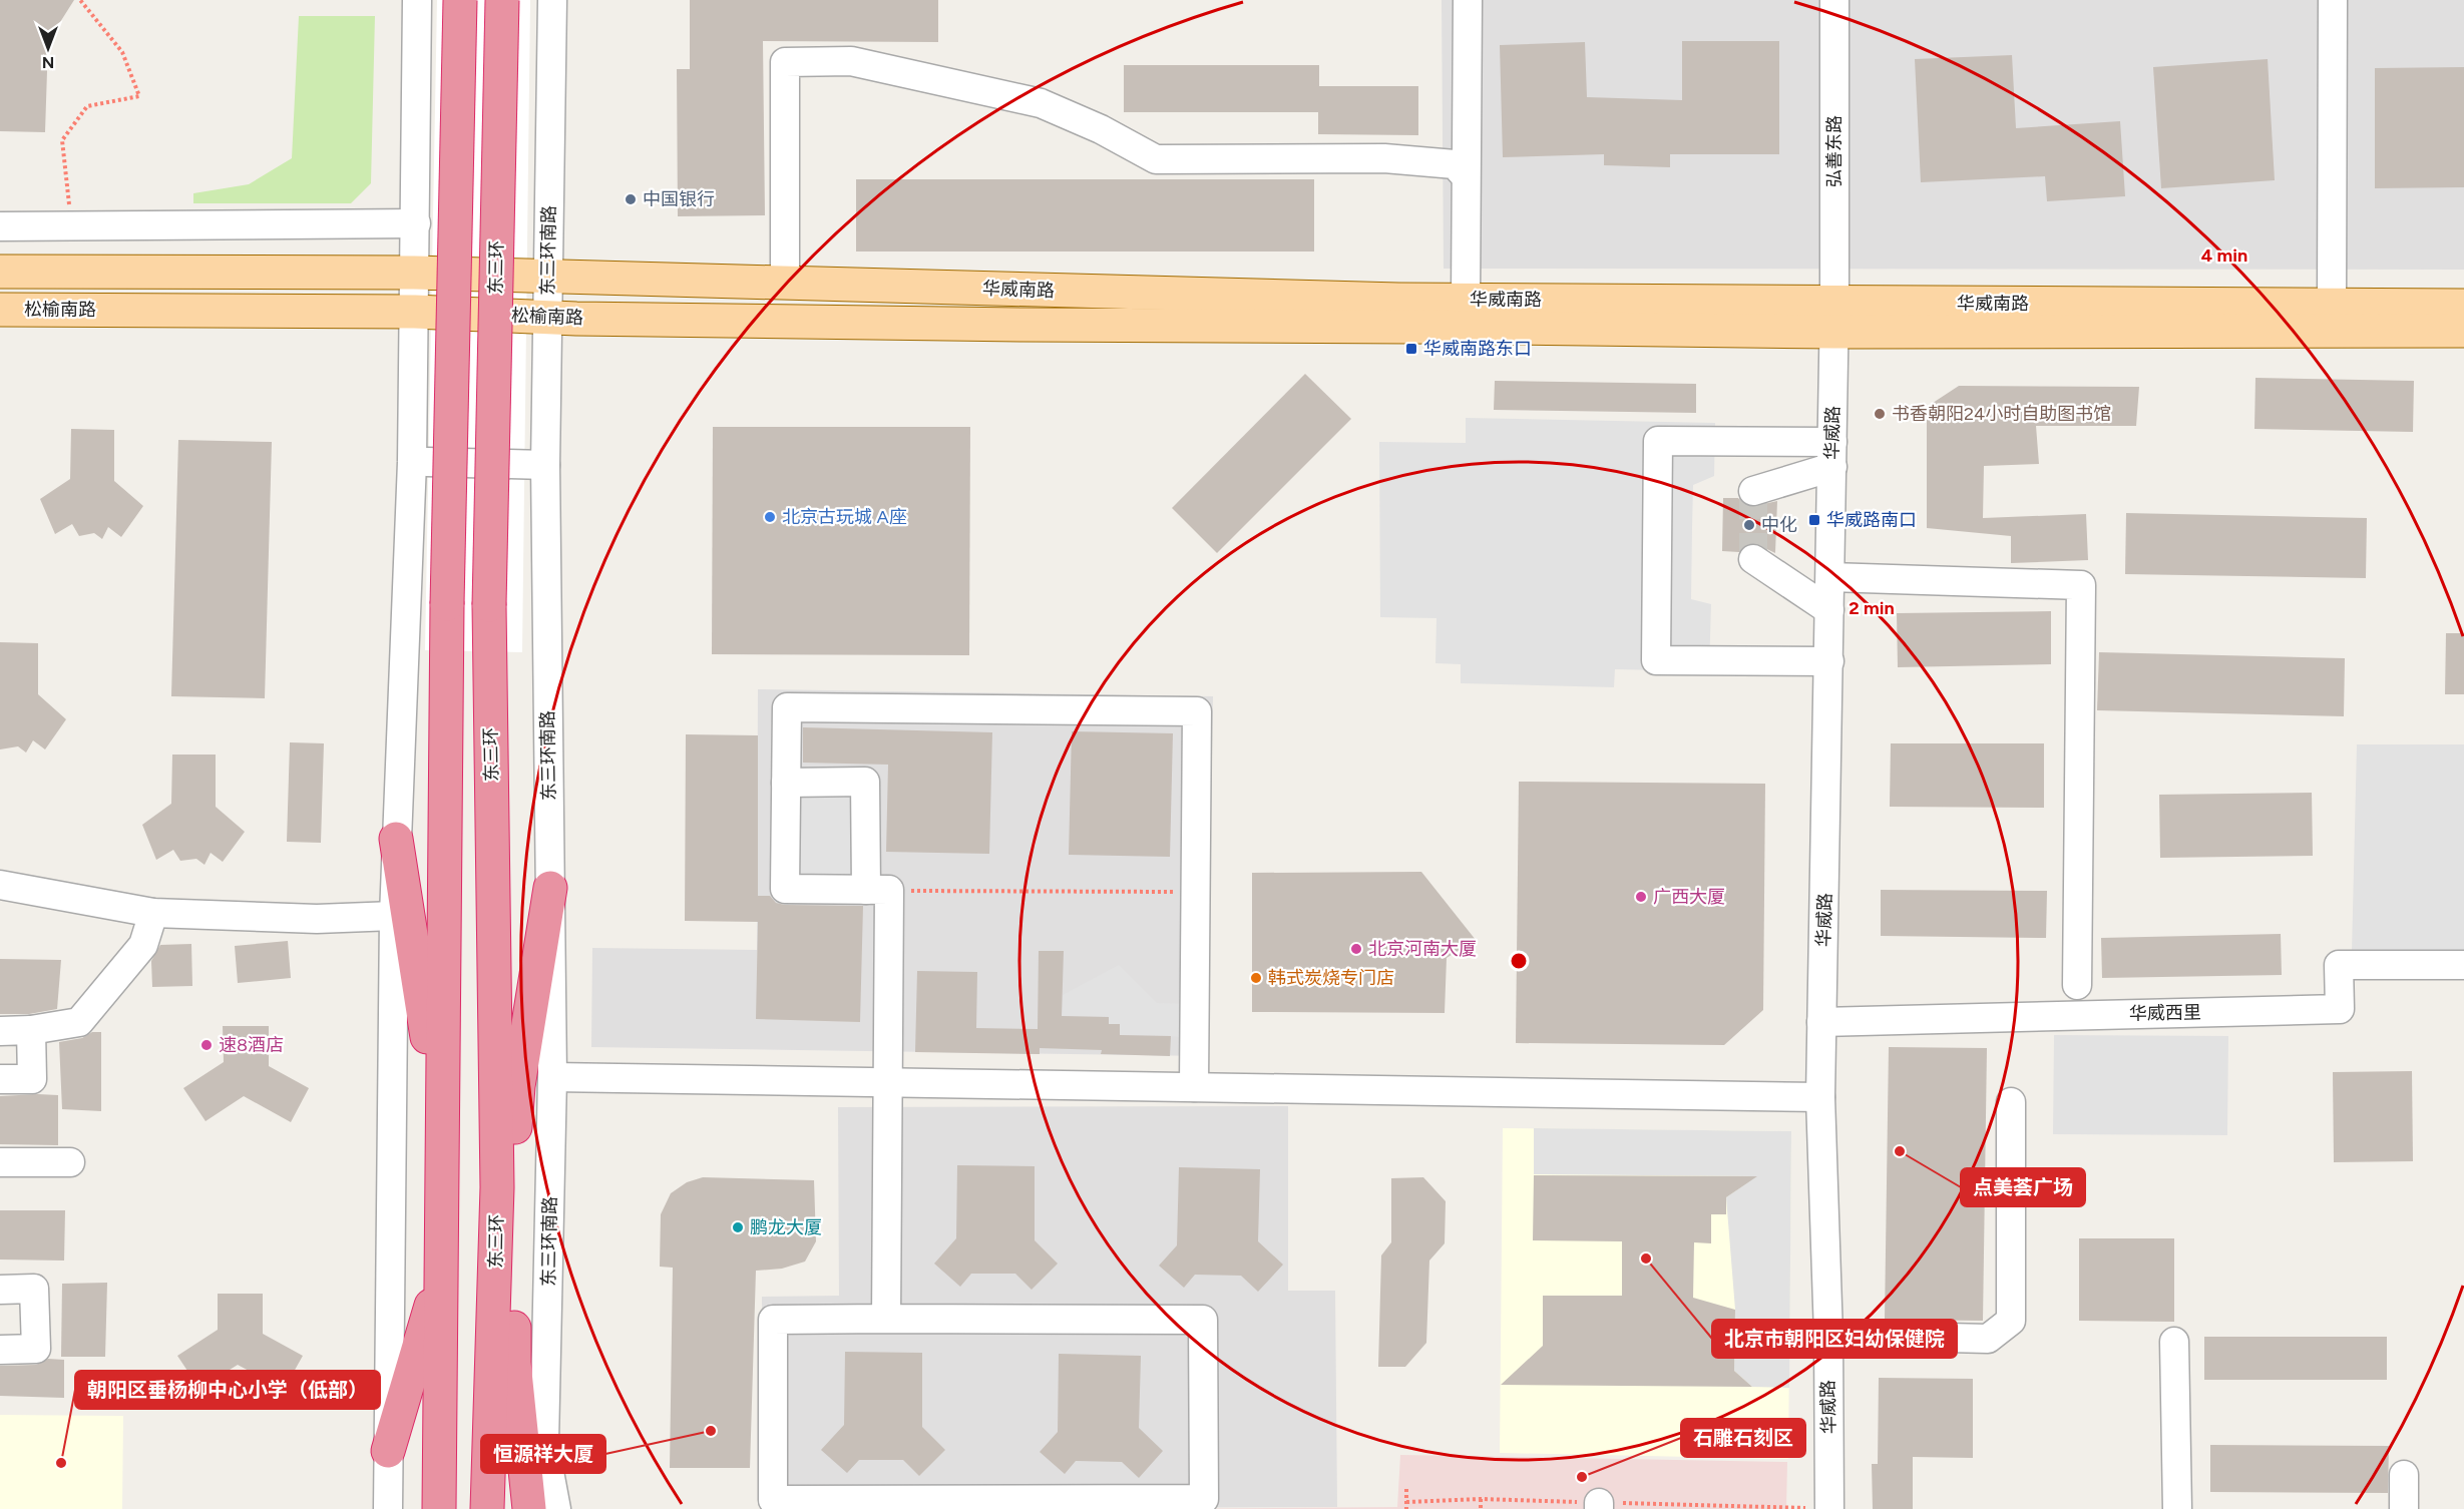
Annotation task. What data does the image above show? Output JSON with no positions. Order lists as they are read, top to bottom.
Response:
{
  "streets": {
    "highway": ["东三环"],
    "main road": ["华威南路", "松榆南路"],
    "street": [
      "弘善东路",
      "东三环南路",
      "华威路",
      "华威西里"
    ]
  },
  "crossings": [
    ["弘善东路", "华威南路"],
    ["弘善东路", "华威路"],
    ["东三环南路", "华威南路"],
    ["东三环南路", "松榆南路"],
    ["华威南路", "松榆南路"],
    ["华威南路", "华威路"],
    ["华威路", "华威西里"]
  ],
  "places": {
    "other": [
      "中国银行",
      "书香朝阳24小时自助图书馆",
      "北京古玩城 A座",
      "中化",
      "广西大厦",
      "北京河南大厦",
      "韩式炭烧专门店",
      "速8酒店",
      "点美荟广场",
      "鹏龙大厦",
      "北京市朝阳区妇幼保健院",
      "恒源祥大厦",
      "朝阳区垂杨柳中心小学（低部）",
      "石雕石刻区"
    ],
    "transit": ["华威南路东口", "华威路南口"]
  },
  "north": "bottom",
  "rings": ["4 min", "2 min"]
}
